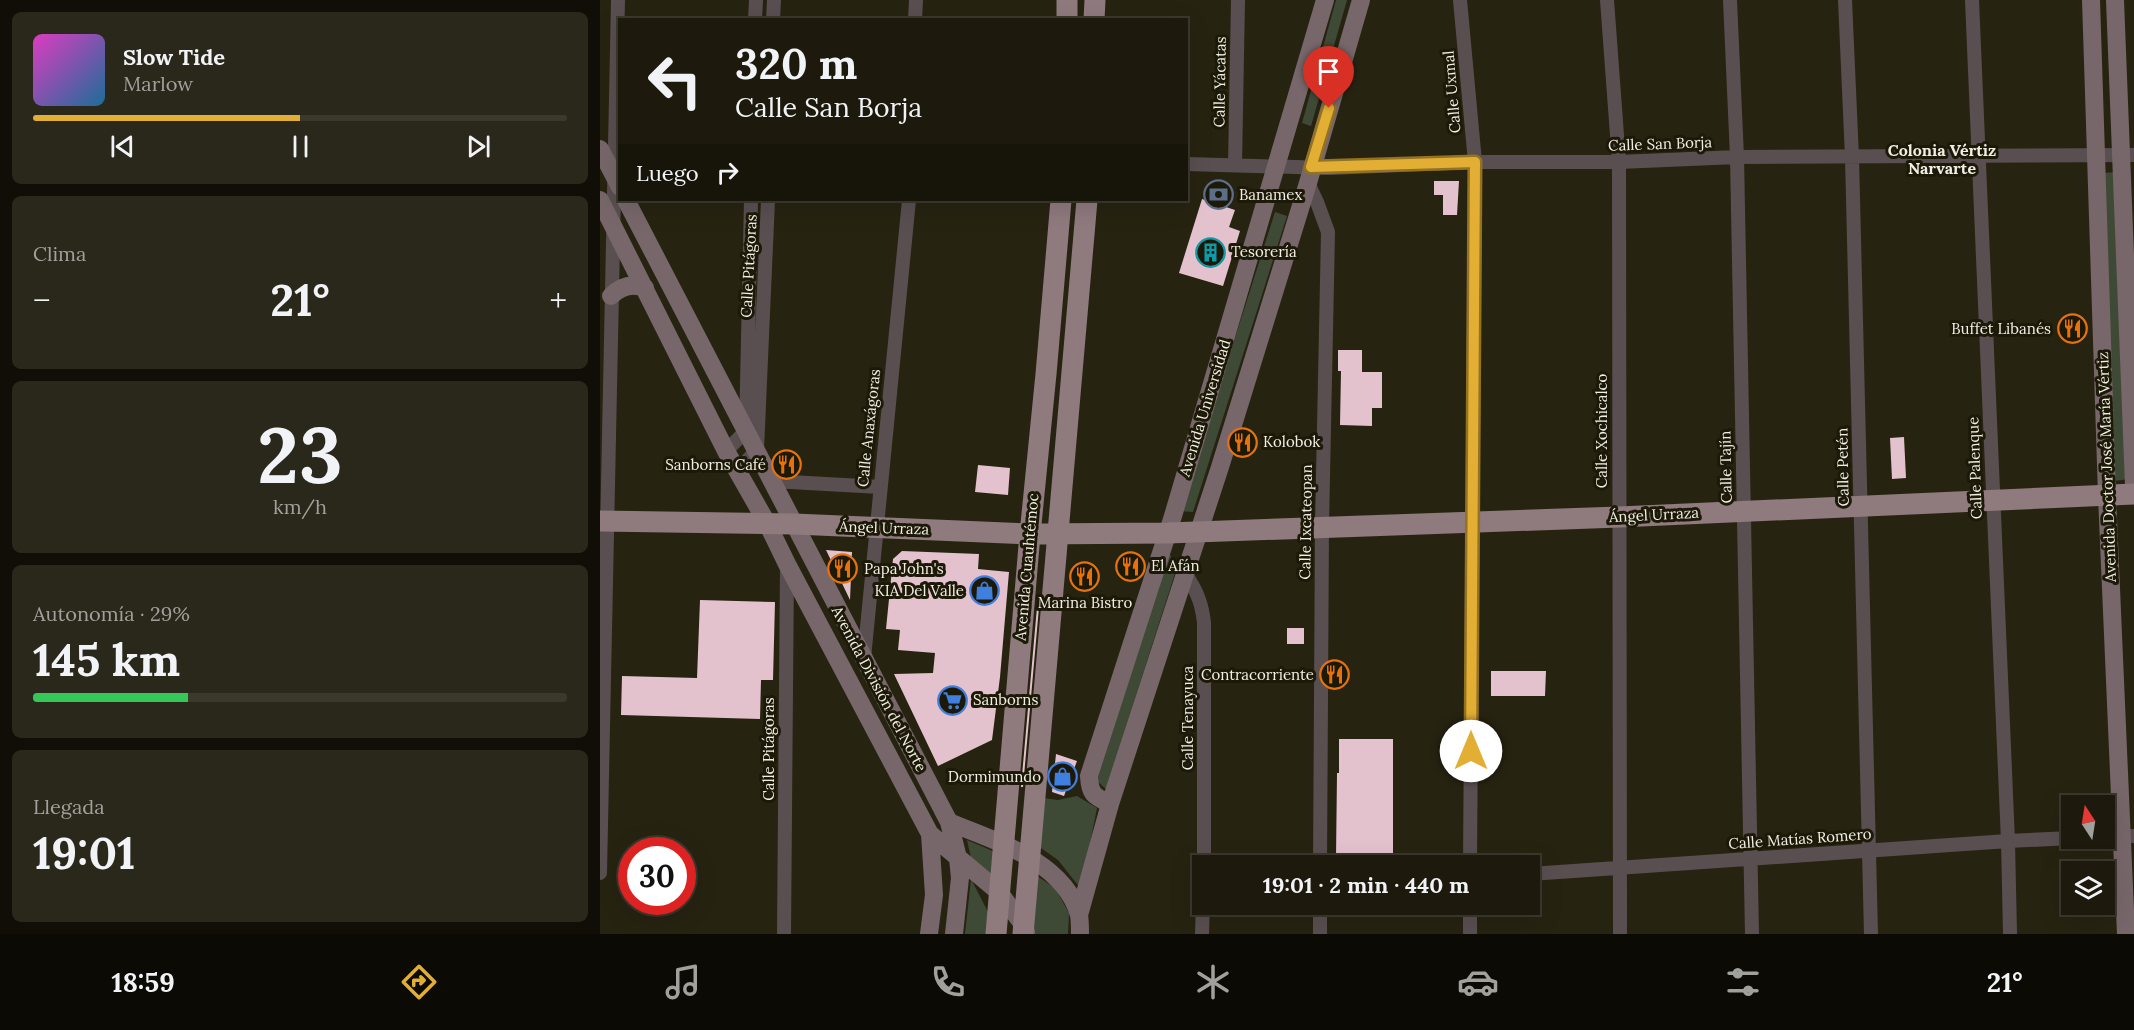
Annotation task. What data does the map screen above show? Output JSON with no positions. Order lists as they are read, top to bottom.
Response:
{
  "streets": {
    "main road": [
      "Avenida Universidad",
      "Avenida Doctor José María Vértiz",
      "Ángel Urraza",
      "Avenida Cuauhtémoc",
      "Avenida División del Norte"
    ],
    "street": [
      "Calle Yácatas",
      "Calle Uxmal",
      "Calle San Borja",
      "Calle Pitágoras",
      "Calle Anaxágoras",
      "Calle Xochicalco",
      "Calle Tajín",
      "Calle Petén",
      "Calle Palenque",
      "Calle Ixcateopan",
      "Calle Tenayuca",
      "Calle Matías Romero"
    ]
  },
  "crossings": [
    ["Calle Yácatas", "Calle San Borja"],
    ["Calle Uxmal", "Calle San Borja"],
    ["Calle Uxmal", "Ángel Urraza"],
    ["Calle San Borja", "Avenida Universidad"],
    ["Calle San Borja", "Calle Xochicalco"],
    ["Calle San Borja", "Calle Tajín"],
    ["Calle San Borja", "Calle Petén"],
    ["Calle San Borja", "Avenida Doctor José María Vértiz"],
    ["Calle San Borja", "Calle Palenque"],
    ["Calle San Borja", "Calle Ixcateopan"],
    ["Calle Pitágoras", "Avenida División del Norte"],
    ["Avenida Universidad", "Ángel Urraza"],
    ["Avenida Universidad", "Calle Ixcateopan"],
    ["Avenida Universidad", "Calle Tenayuca"],
    ["Calle Anaxágoras", "Ángel Urraza"],
    ["Calle Anaxágoras", "Avenida División del Norte"],
    ["Calle Xochicalco", "Ángel Urraza"],
    ["Calle Xochicalco", "Calle Matías Romero"],
    ["Calle Tajín", "Ángel Urraza"],
    ["Calle Tajín", "Calle Matías Romero"],
    ["Calle Petén", "Ángel Urraza"],
    ["Calle Petén", "Calle Matías Romero"],
    ["Avenida Doctor José María Vértiz", "Ángel Urraza"],
    ["Calle Palenque", "Ángel Urraza"],
    ["Calle Palenque", "Calle Matías Romero"],
    ["Ángel Urraza", "Calle Ixcateopan"],
    ["Ángel Urraza", "Avenida Cuauhtémoc"],
    ["Ángel Urraza", "Avenida División del Norte"],
    ["Avenida Cuauhtémoc", "Avenida División del Norte"]
  ],
  "districts": ["Colonia Vértiz Narvarte"],
  "places": {
    "bank": ["Banamex"],
    "building": ["Tesorería"],
    "restaurant": [
      "Buffet Libanés",
      "Kolobok",
      "Sanborns Café",
      "El Afán",
      "Papa John's",
      "Marina Bistro",
      "Contracorriente"
    ],
    "shop": ["KIA Del Valle", "Dormimundo"],
    "supermarket": ["Sanborns"]
  },
  "north": "top",
  "page": {
    "turn": ["320 m", "Calle San Borja"],
    "song": ["Slow Tide", "Marlow"],
    "then": "Luego",
    "tile": [
      "Clima",
      ["23", "km/h"],
      ["Autonomía · 29%", "145 km"],
      ["Llegada", "19:01"]
    ],
    "heat": ["−", "21°", "+"],
    "limit": "30",
    "trip": "19:01 · 2 min · 440 m",
    "tabs": ["18:59", "21°"]
  }
}
